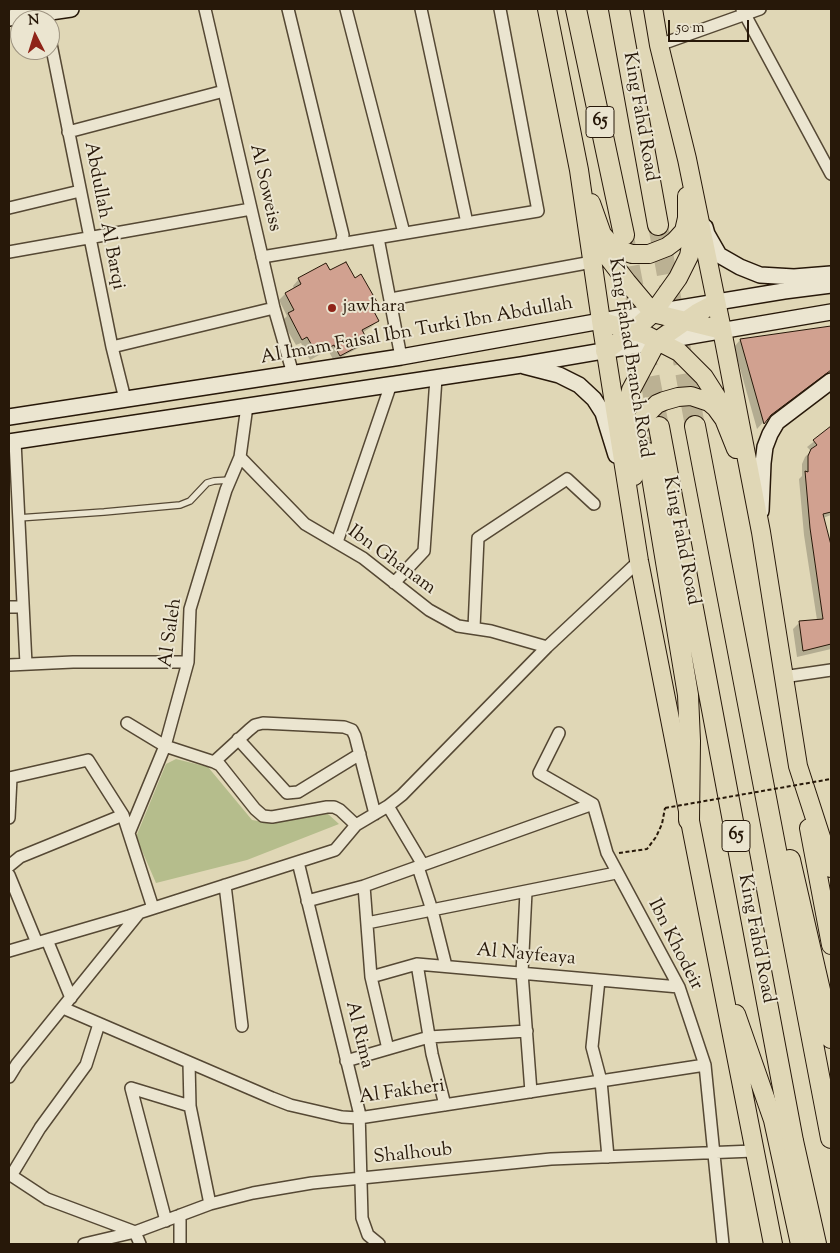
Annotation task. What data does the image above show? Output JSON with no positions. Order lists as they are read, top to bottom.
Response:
{
  "streets": {
    "highway": ["King Fahd Road", "65"],
    "main road": ["Al Imam Faisal Ibn Turki Ibn Abdullah", "King Fahad Branch Road"],
    "street": [
      "Al Soweiss",
      "Abdullah Al Barqi",
      "Ibn Ghanam",
      "Al Saleh",
      "Ibn Khodeir",
      "Al Nayfeaya",
      "Al Rima",
      "Al Fakheri",
      "Shalhoub"
    ]
  },
  "crossings": [
    ["Al Soweiss", "Al Imam Faisal Ibn Turki Ibn Abdullah"],
    ["Abdullah Al Barqi", "Al Imam Faisal Ibn Turki Ibn Abdullah"],
    ["Al Imam Faisal Ibn Turki Ibn Abdullah", "King Fahad Branch Road"],
    ["King Fahad Branch Road", "Shalhoub"],
    ["Ibn Ghanam", "Al Saleh"],
    ["Ibn Khodeir", "Al Nayfeaya"],
    ["Ibn Khodeir", "Al Fakheri"],
    ["Ibn Khodeir", "Shalhoub"],
    ["Al Rima", "Al Fakheri"],
    ["Al Rima", "Shalhoub"]
  ],
  "places": ["jawhara"],
  "scale_bar": "50 m",
  "north": "top"
}
